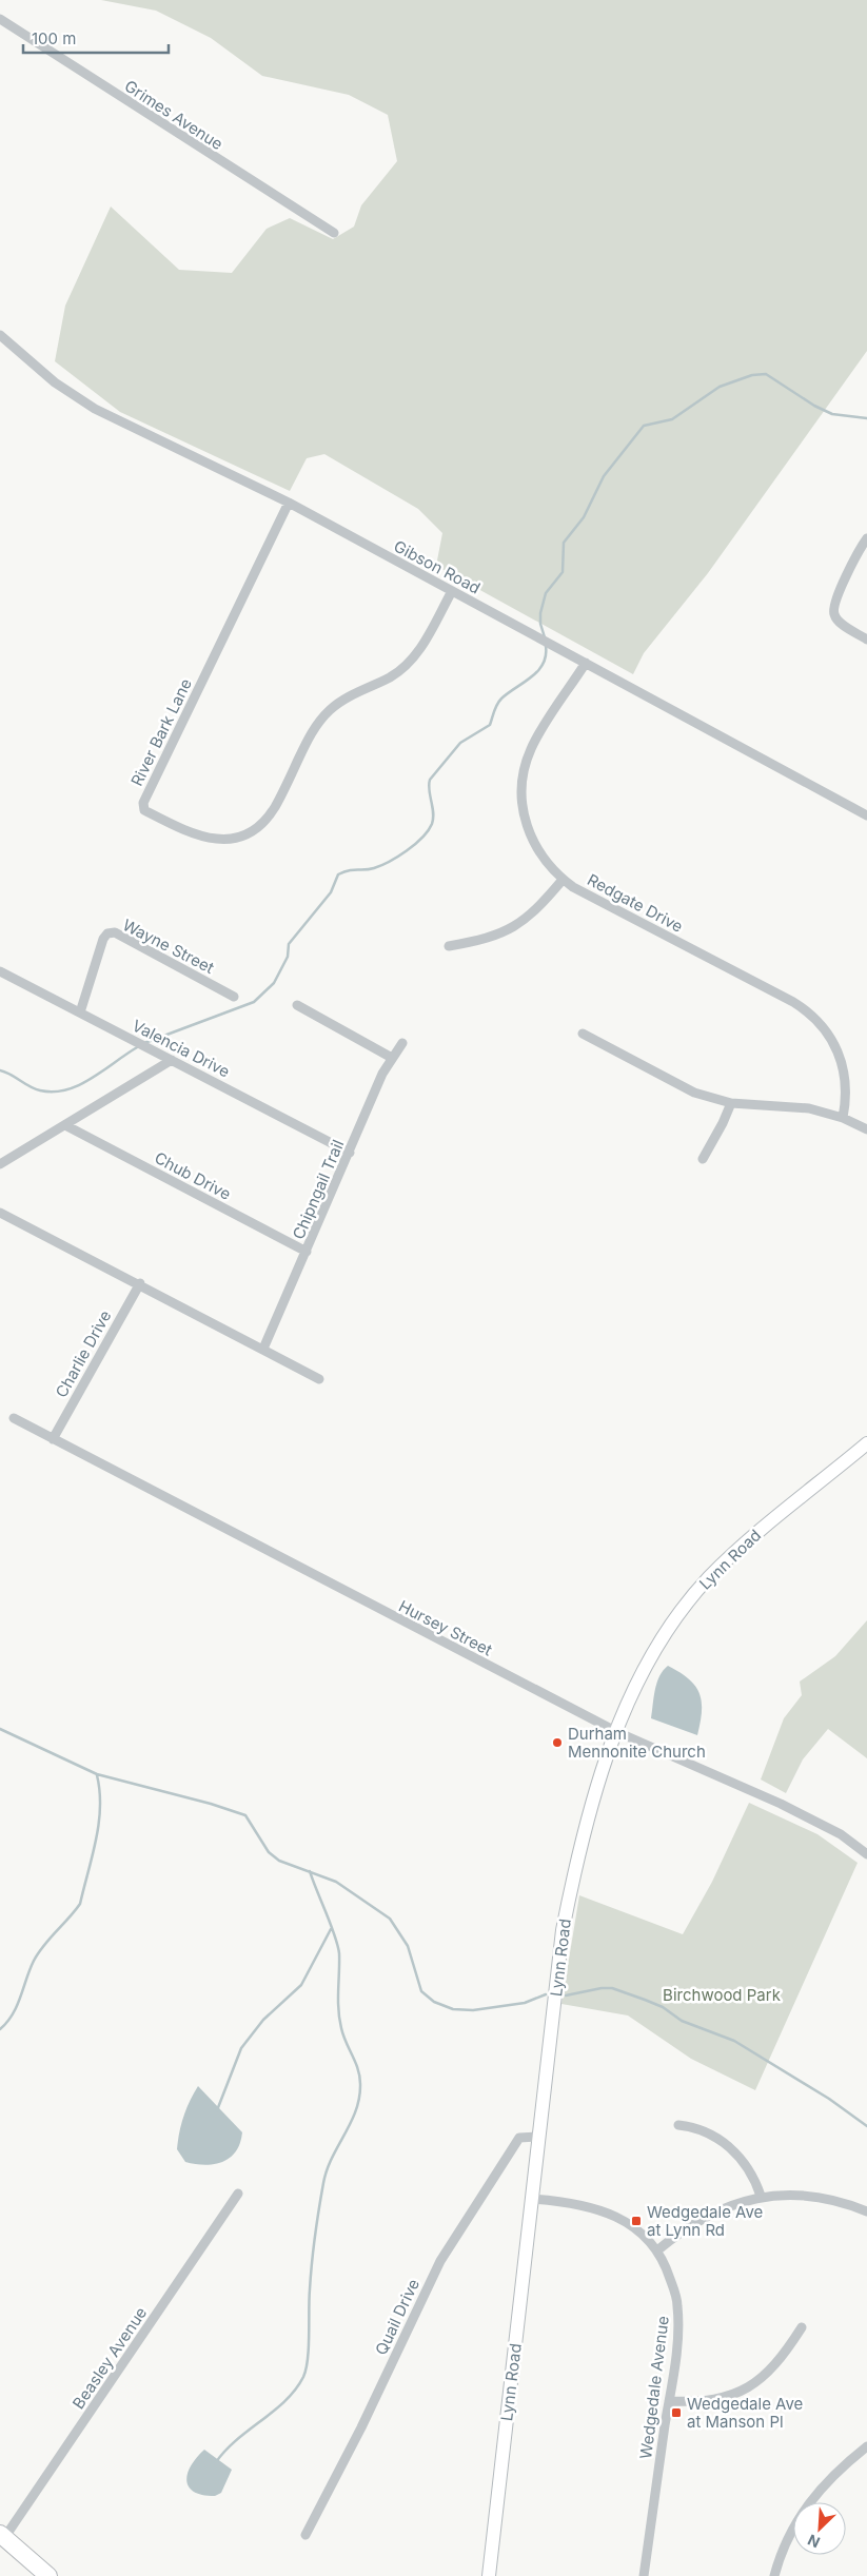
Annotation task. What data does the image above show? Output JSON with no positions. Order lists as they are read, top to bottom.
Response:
{
  "streets": {
    "street": [
      "Grimes Avenue",
      "Gibson Road",
      "River Bark Lane",
      "Redgate Drive",
      "Wayne Street",
      "Valencia Drive",
      "Chub Drive",
      "Chipngail Trail",
      "Charlie Drive",
      "Lynn Road",
      "Hursey Street",
      "Quail Drive",
      "Beasley Avenue",
      "Wedgedale Avenue"
    ]
  },
  "crossings": [
    ["Gibson Road", "River Bark Lane"],
    ["Gibson Road", "Redgate Drive"],
    ["Wayne Street", "Valencia Drive"],
    ["Valencia Drive", "Chipngail Trail"],
    ["Chub Drive", "Chipngail Trail"],
    ["Charlie Drive", "Hursey Street"],
    ["Lynn Road", "Hursey Street"],
    ["Lynn Road", "Quail Drive"],
    ["Lynn Road", "Wedgedale Avenue"]
  ],
  "parks": ["Birchwood Park"],
  "places": {
    "other": ["Durham Mennonite Church"],
    "transit": ["Wedgedale Ave at Lynn Rd", "Wedgedale Ave at Manson Pl"]
  },
  "scale_bar": "100 m",
  "north": "bottom left"
}
